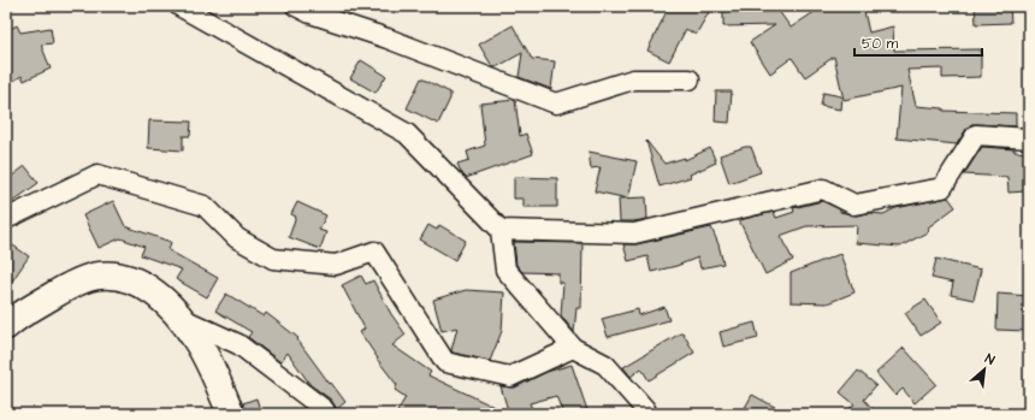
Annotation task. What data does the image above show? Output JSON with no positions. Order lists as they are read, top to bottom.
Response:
{
  "scale_bar": "50 m",
  "north": "top right"
}
